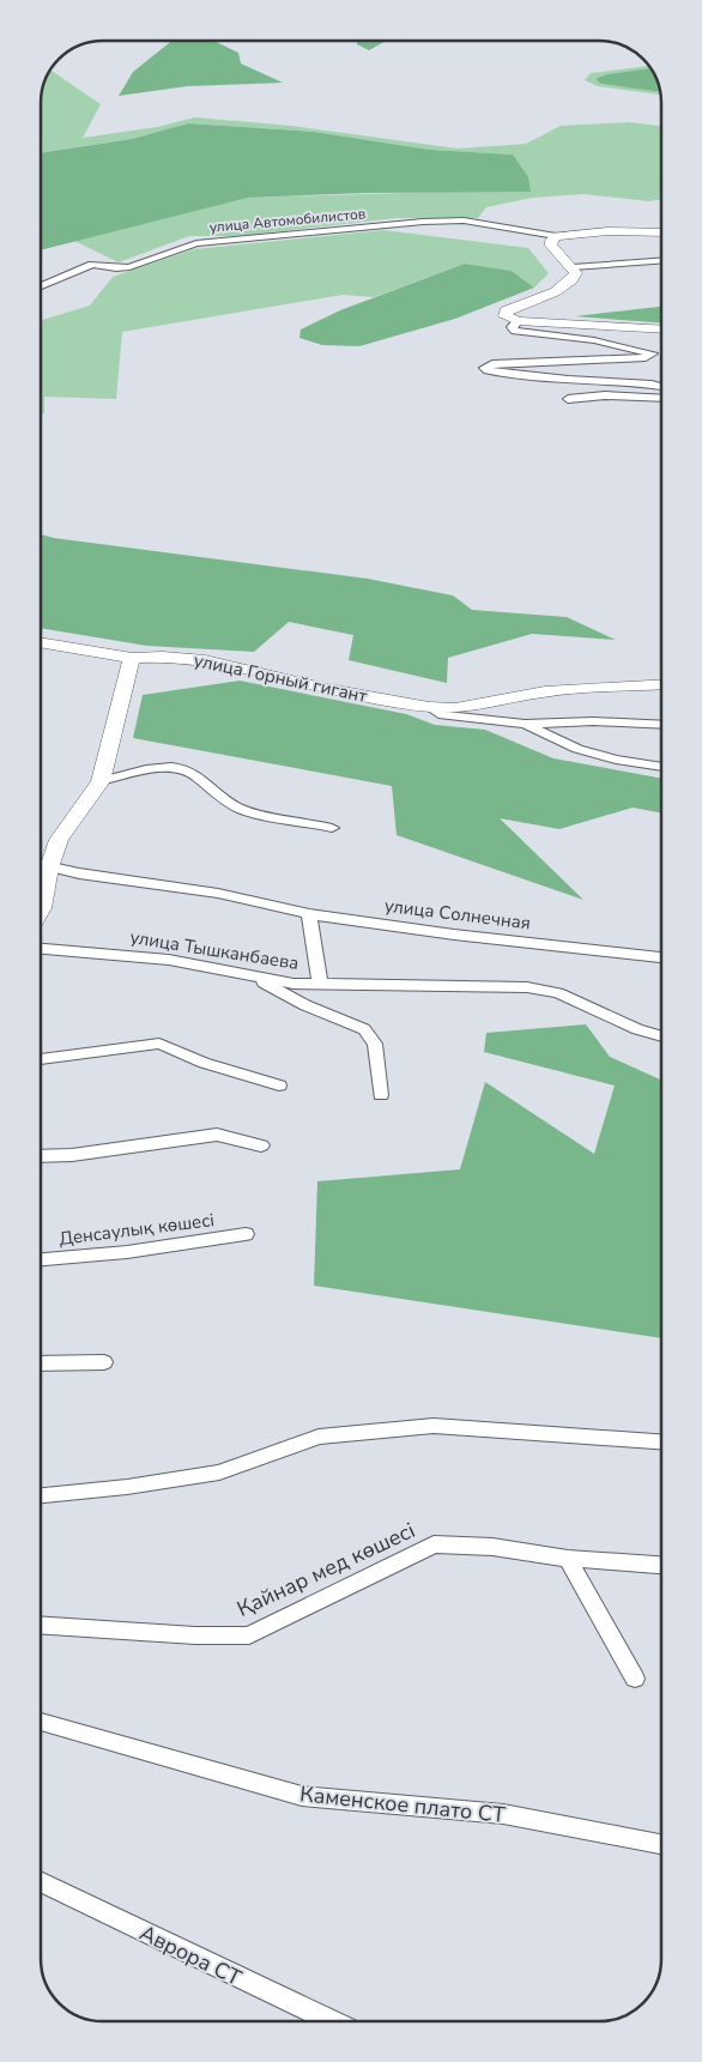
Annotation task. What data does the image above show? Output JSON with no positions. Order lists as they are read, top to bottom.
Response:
{
  "streets": {
    "street": [
      "улица Автомобилистов",
      "улица Горный гигант",
      "улица Солнечная",
      "улица Тышканбаева",
      "Денсаулық көшесі",
      "Қайнар мед көшесі",
      "Каменское плато СТ",
      "Аврора СТ"
    ]
  }
}
